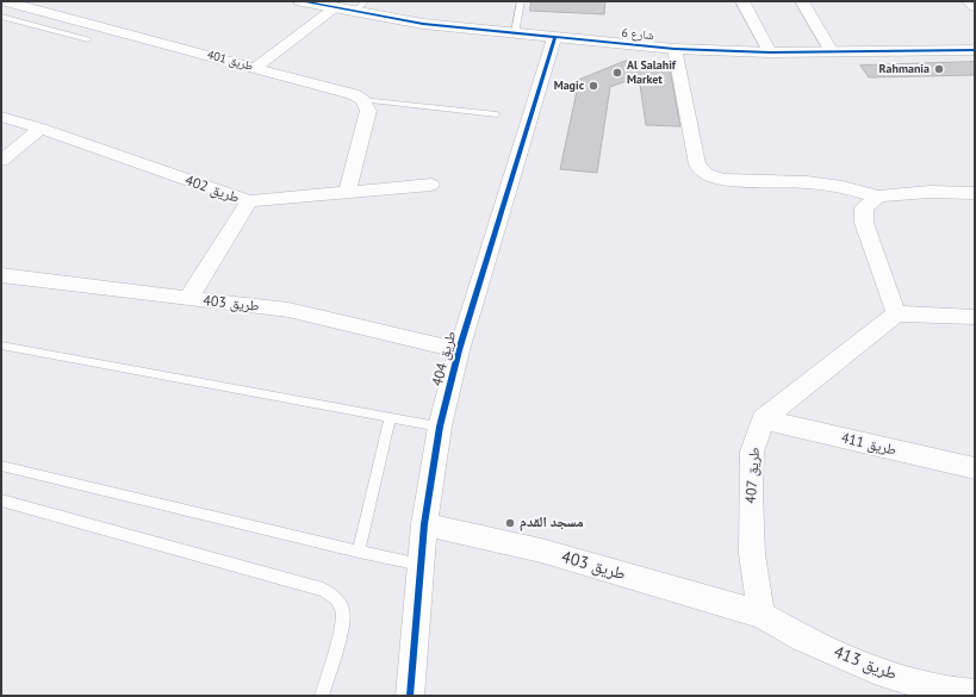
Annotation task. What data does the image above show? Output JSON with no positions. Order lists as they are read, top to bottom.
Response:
{
  "streets": {
    "street": [
      "شارع 6",
      "طريق 401",
      "طريق 402",
      "طريق 403",
      "طريق 404",
      "طريق 411",
      "طريق 407",
      "طريق 413"
    ]
  },
  "crossings": [
    ["شارع 6", "طريق 404"],
    ["طريق 403", "طريق 404"],
    ["طريق 403", "طريق 407"],
    ["طريق 403", "طريق 413"],
    ["طريق 411", "طريق 407"],
    ["طريق 407", "طريق 413"]
  ],
  "places": [
    "Rahmania",
    "Al Salahif Market",
    "Magic",
    "مسجد القدم"
  ]
}
